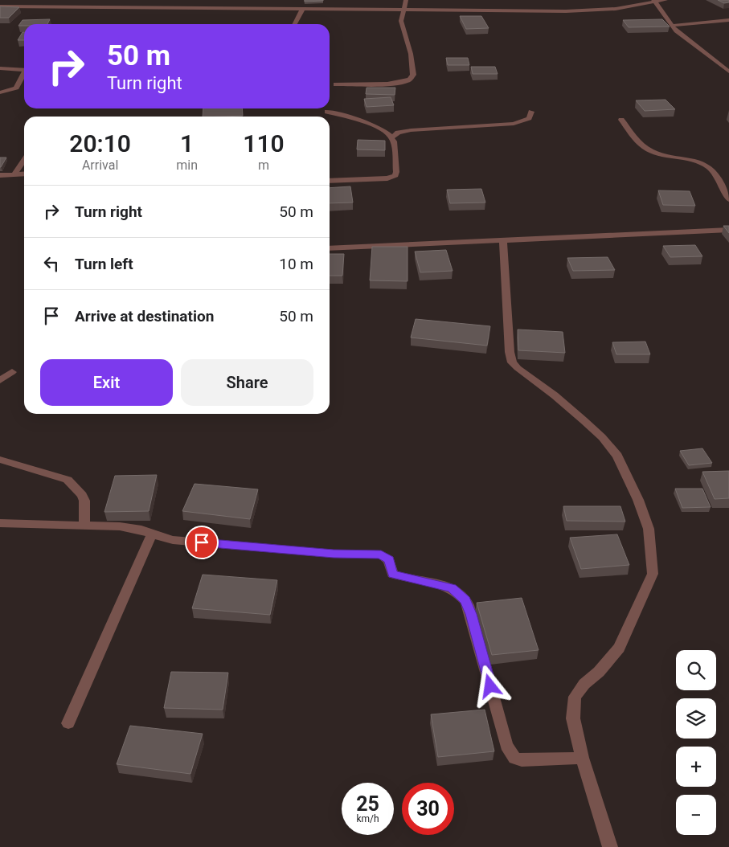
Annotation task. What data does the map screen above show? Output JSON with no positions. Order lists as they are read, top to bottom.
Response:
{
  "page": {
    "turn": ["50 m", "Turn right"],
    "eta": [
      "20:10",
      "Arrival",
      "1",
      "min",
      "110",
      "m"
    ],
    "list": [
      {
        "name": "Turn right",
        "value": "50 m"
      },
      {
        "name": "Turn left",
        "value": "10 m"
      },
      {
        "name": "Arrive at destination",
        "value": "50 m"
      }
    ],
    "buttons": ["Exit", "Share"],
    "map_buttons": ["+", "−"],
    "speed": "25 km/h",
    "limit": "30"
  }
}
